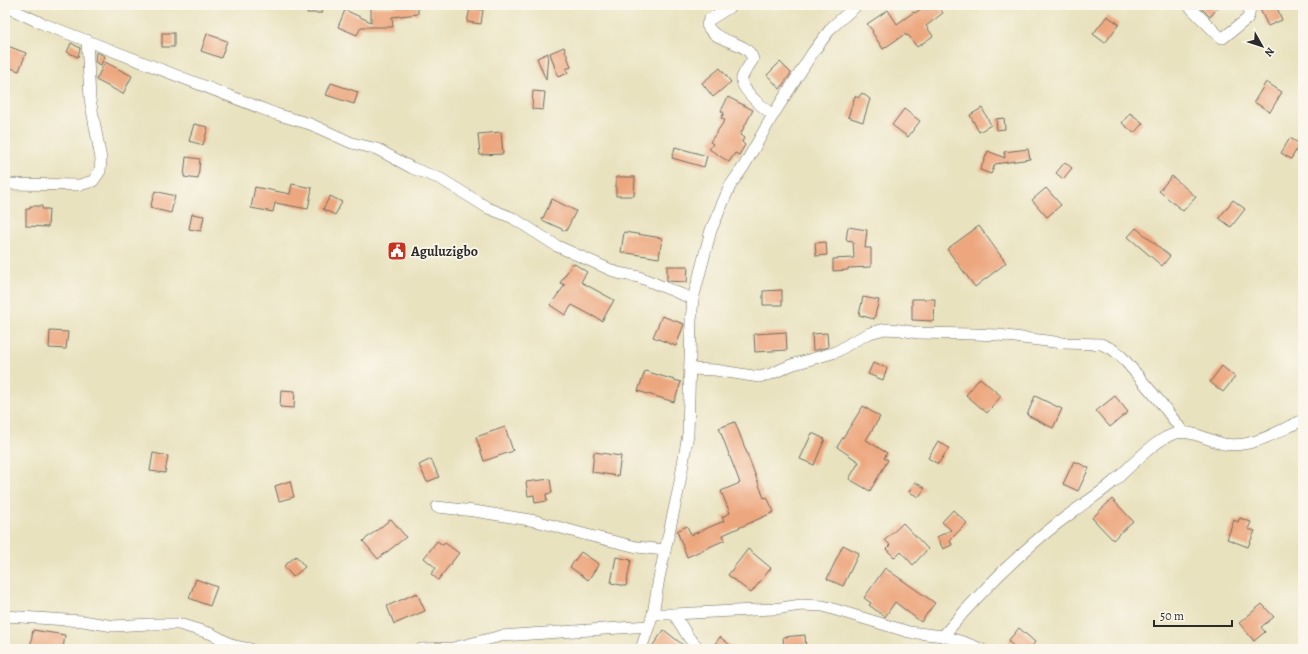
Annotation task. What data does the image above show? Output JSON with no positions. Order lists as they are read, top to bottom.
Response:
{
  "places": {
    "public building": ["Aguluzigbo"]
  },
  "scale_bar": "50 m",
  "north": "bottom right"
}
